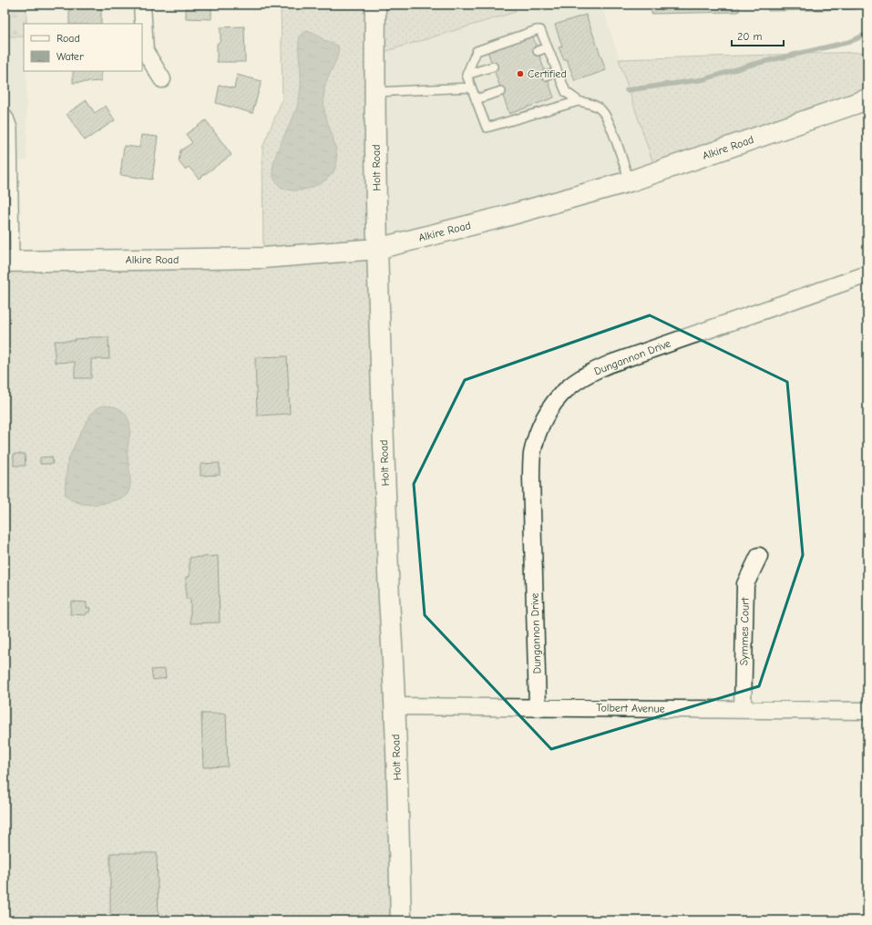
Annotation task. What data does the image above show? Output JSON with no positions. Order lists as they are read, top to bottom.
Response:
{
  "streets": {
    "main road": ["Alkire Road", "Holt Road"],
    "street": ["Dungannon Drive", "Symmes Court", "Tolbert Avenue"]
  },
  "crossings": [
    ["Alkire Road", "Holt Road"],
    ["Holt Road", "Tolbert Avenue"],
    ["Dungannon Drive", "Tolbert Avenue"],
    ["Symmes Court", "Tolbert Avenue"]
  ],
  "places": ["Certified"],
  "legend": ["Road", "Water"],
  "scale_bar": "20 m"
}
